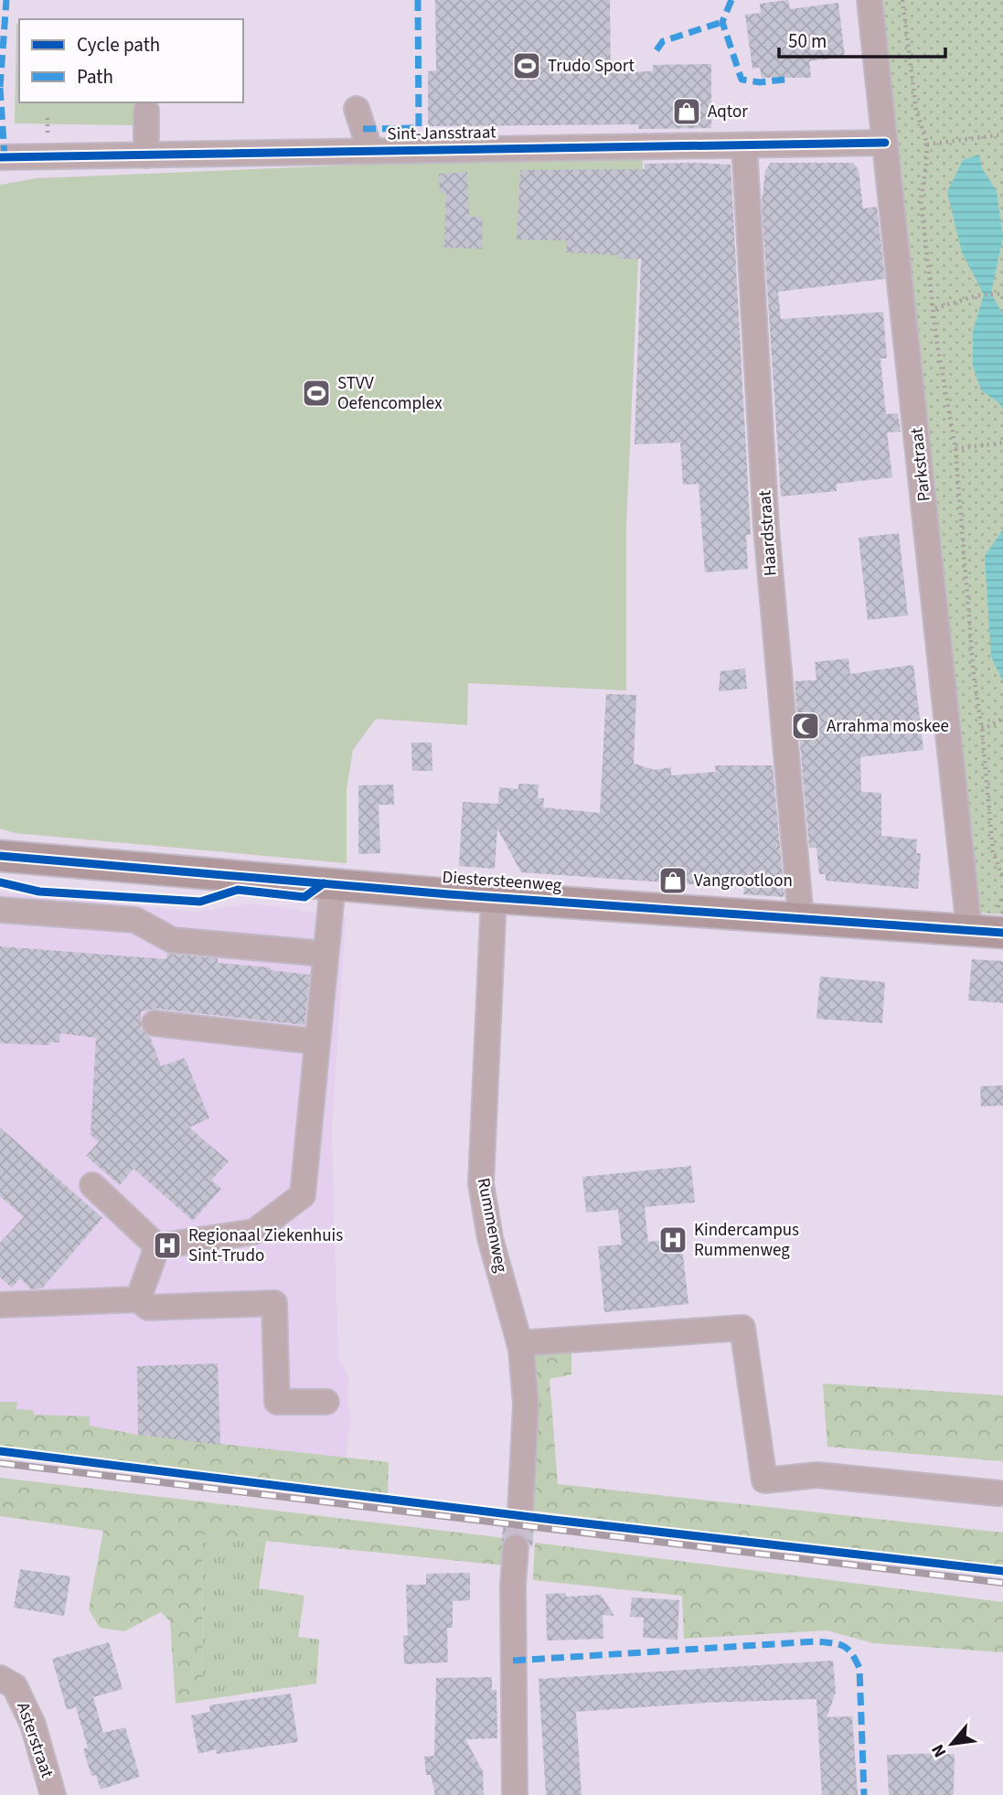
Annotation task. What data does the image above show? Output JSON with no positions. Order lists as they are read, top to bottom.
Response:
{
  "streets": {
    "main road": ["Diestersteenweg"],
    "street": [
      "Sint-Jansstraat",
      "Parkstraat",
      "Haardstraat",
      "Rummenweg",
      "Asterstraat"
    ]
  },
  "crossings": [
    ["Sint-Jansstraat", "Parkstraat"],
    ["Sint-Jansstraat", "Haardstraat"],
    ["Parkstraat", "Diestersteenweg"],
    ["Haardstraat", "Diestersteenweg"],
    ["Diestersteenweg", "Rummenweg"]
  ],
  "places": {
    "sports": ["Trudo Sport", "STVV Oefencomplex"],
    "shop": ["Aqtor", "Vangrootloon"],
    "mosque": ["Arrahma moskee"],
    "hospital": ["Kindercampus Rummenweg", "Regionaal Ziekenhuis Sint-Trudo"]
  },
  "legend": ["Cycle path", "Path"],
  "scale_bar": "50 m",
  "north": "bottom left"
}
